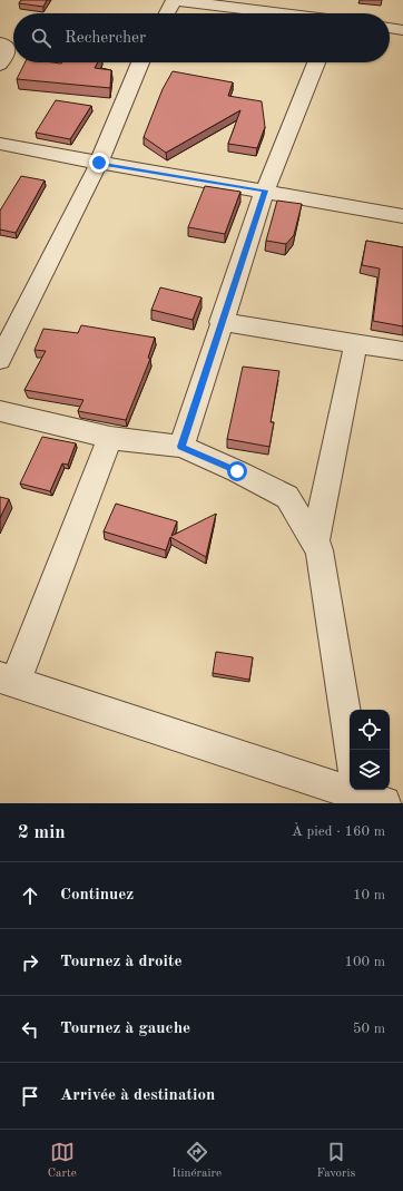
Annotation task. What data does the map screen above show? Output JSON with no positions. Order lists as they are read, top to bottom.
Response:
{
  "page": {
    "search": "Rechercher",
    "heading": ["2 min", "À pied · 160 m"],
    "list": [
      ["Continuez", "10 m"],
      ["Tournez à droite", "100 m"],
      ["Tournez à gauche", "50 m"],
      "Arrivée à destination"
    ],
    "nav": ["Carte", "Itinéraire", "Favoris"]
  }
}
